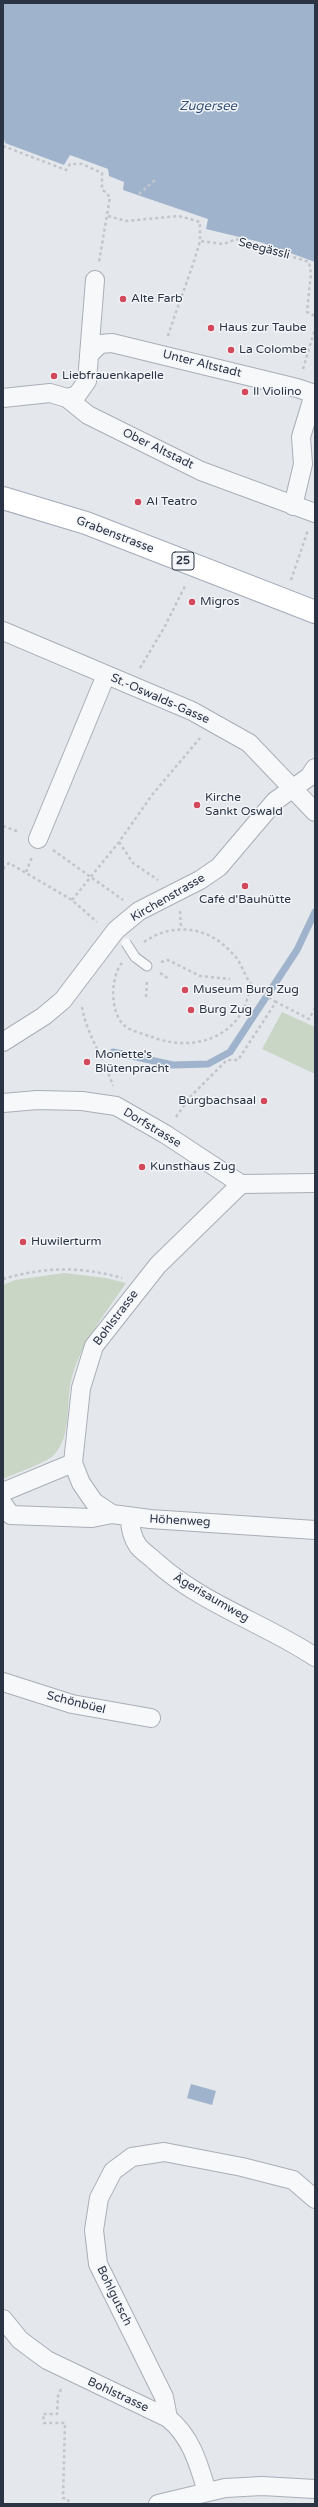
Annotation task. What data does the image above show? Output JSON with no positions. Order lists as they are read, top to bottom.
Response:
{
  "streets": {
    "main road": ["Grabenstrasse", "25"],
    "street": [
      "Unter Altstadt",
      "Ober Altstadt",
      "St.-Oswalds-Gasse",
      "Kirchenstrasse",
      "Dorfstrasse",
      "Bohlstrasse",
      "Höhenweg",
      "Ägerisaumweg",
      "Schönbüel",
      "Bohlgutsch"
    ],
    "path": ["Seegässli"]
  },
  "crossings": [
    ["St.-Oswalds-Gasse", "Kirchenstrasse"],
    ["Dorfstrasse", "Bohlstrasse"],
    ["Bohlstrasse", "Höhenweg"],
    ["Bohlstrasse", "Bohlgutsch"],
    ["Höhenweg", "Ägerisaumweg"]
  ],
  "water": ["Zugersee"],
  "places": [
    "Alte Farb",
    "Haus zur Taube",
    "La Colombe",
    "Liebfrauenkapelle",
    "Il Violino",
    "Al Teatro",
    "Migros",
    "Kirche Sankt Oswald",
    "Café d'Bauhütte",
    "Museum Burg Zug",
    "Burg Zug",
    "Monette's Blütenpracht",
    "Burgbachsaal",
    "Kunsthaus Zug",
    "Huwilerturm"
  ]
}
